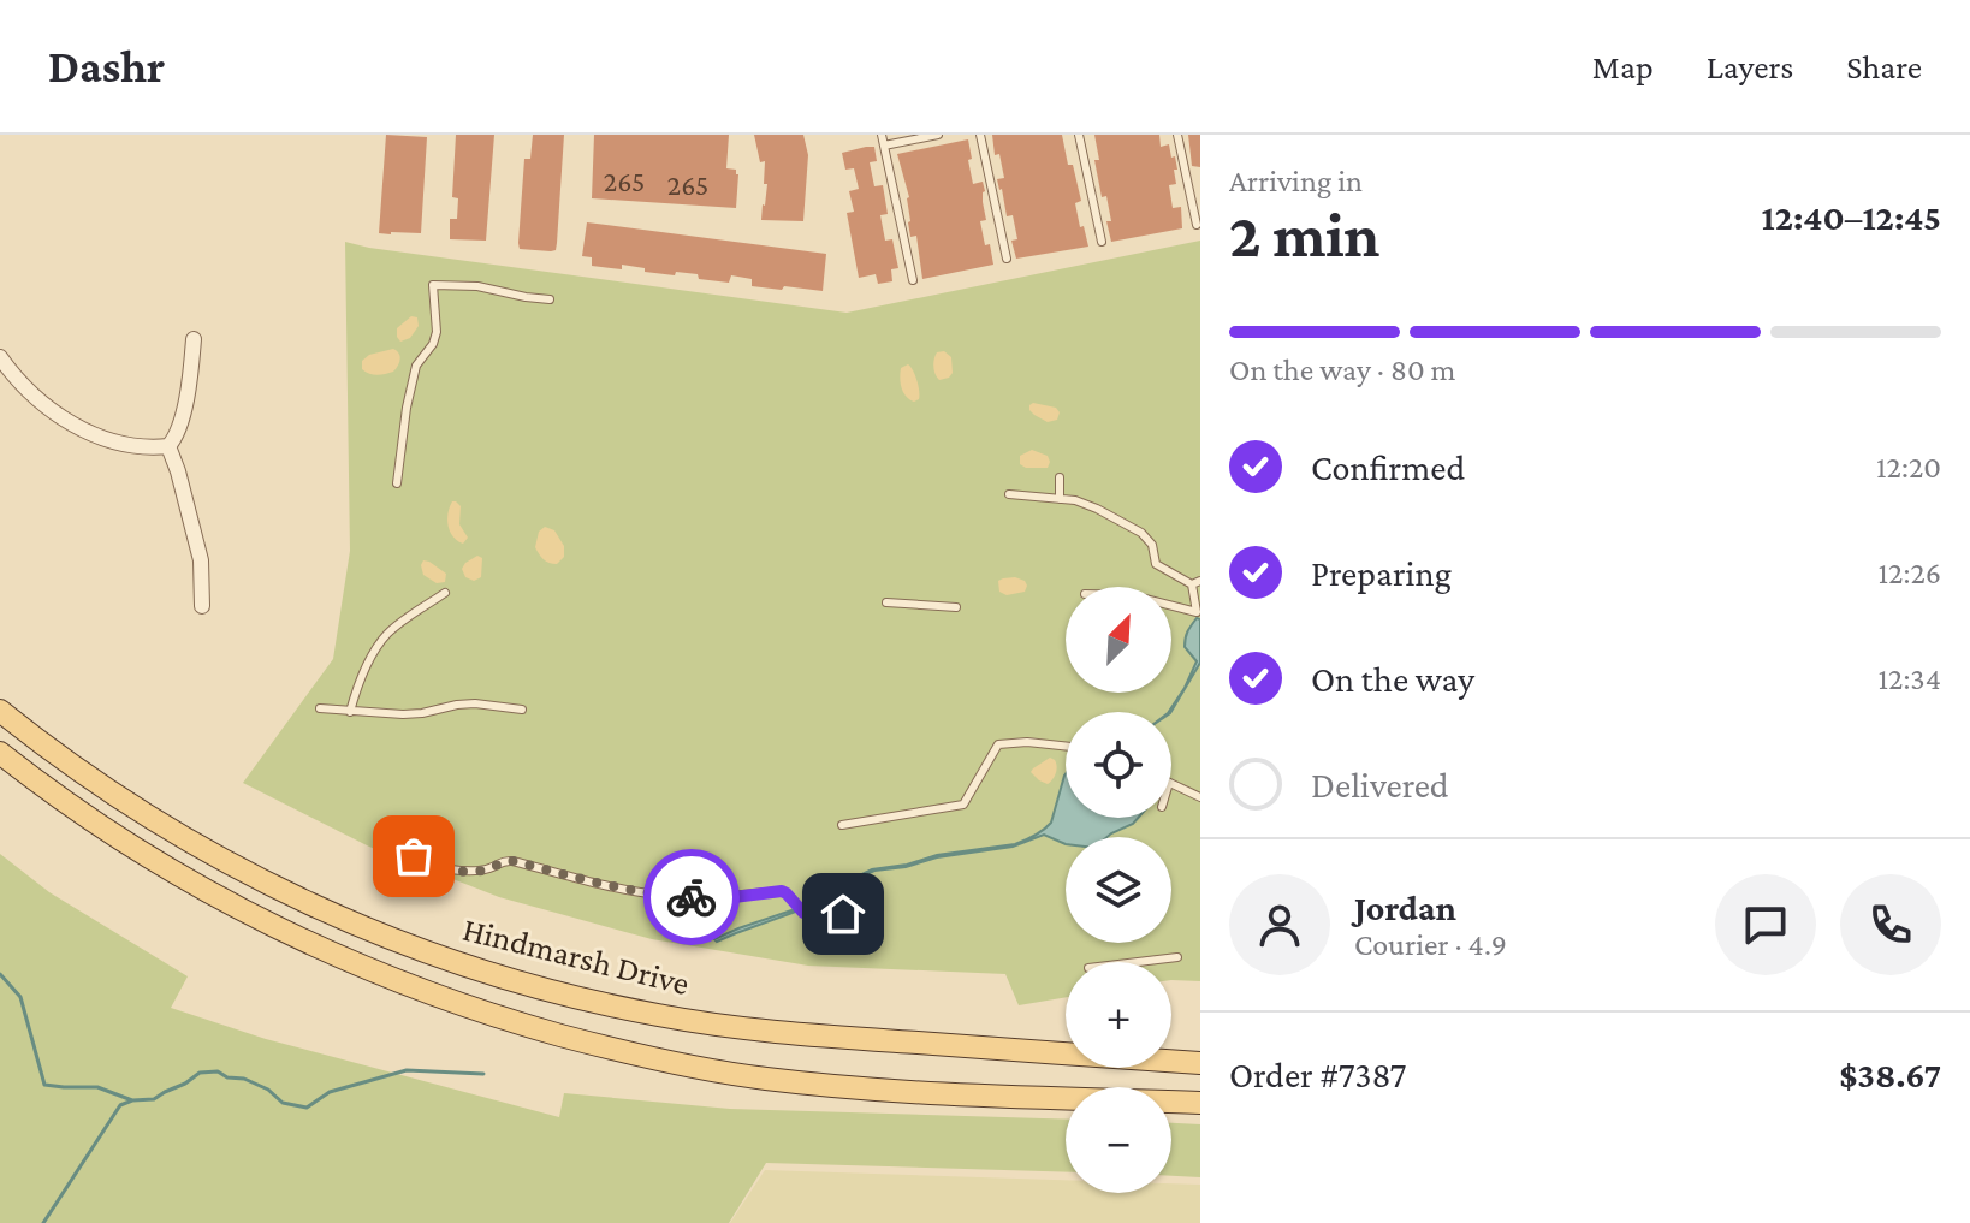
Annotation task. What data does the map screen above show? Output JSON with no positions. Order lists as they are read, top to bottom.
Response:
{
  "streets": {
    "main road": ["Hindmarsh Drive"]
  },
  "house_numbers": ["265", "265"],
  "north": "top right",
  "page": {
    "header": "Dashr",
    "nav": ["Map", "Layers", "Share"],
    "heading": ["2 min", "Arriving in", "12:40–12:45"],
    "panel": [
      "Jordan",
      "Courier · 4.9",
      "Order #7387",
      "$38.67"
    ],
    "bar": "On the way · 80 m",
    "list": [
      ["Confirmed", "12:20"],
      ["Preparing", "12:26"],
      ["On the way", "12:34"],
      "Delivered"
    ],
    "map_buttons": ["+", "−"]
  }
}
